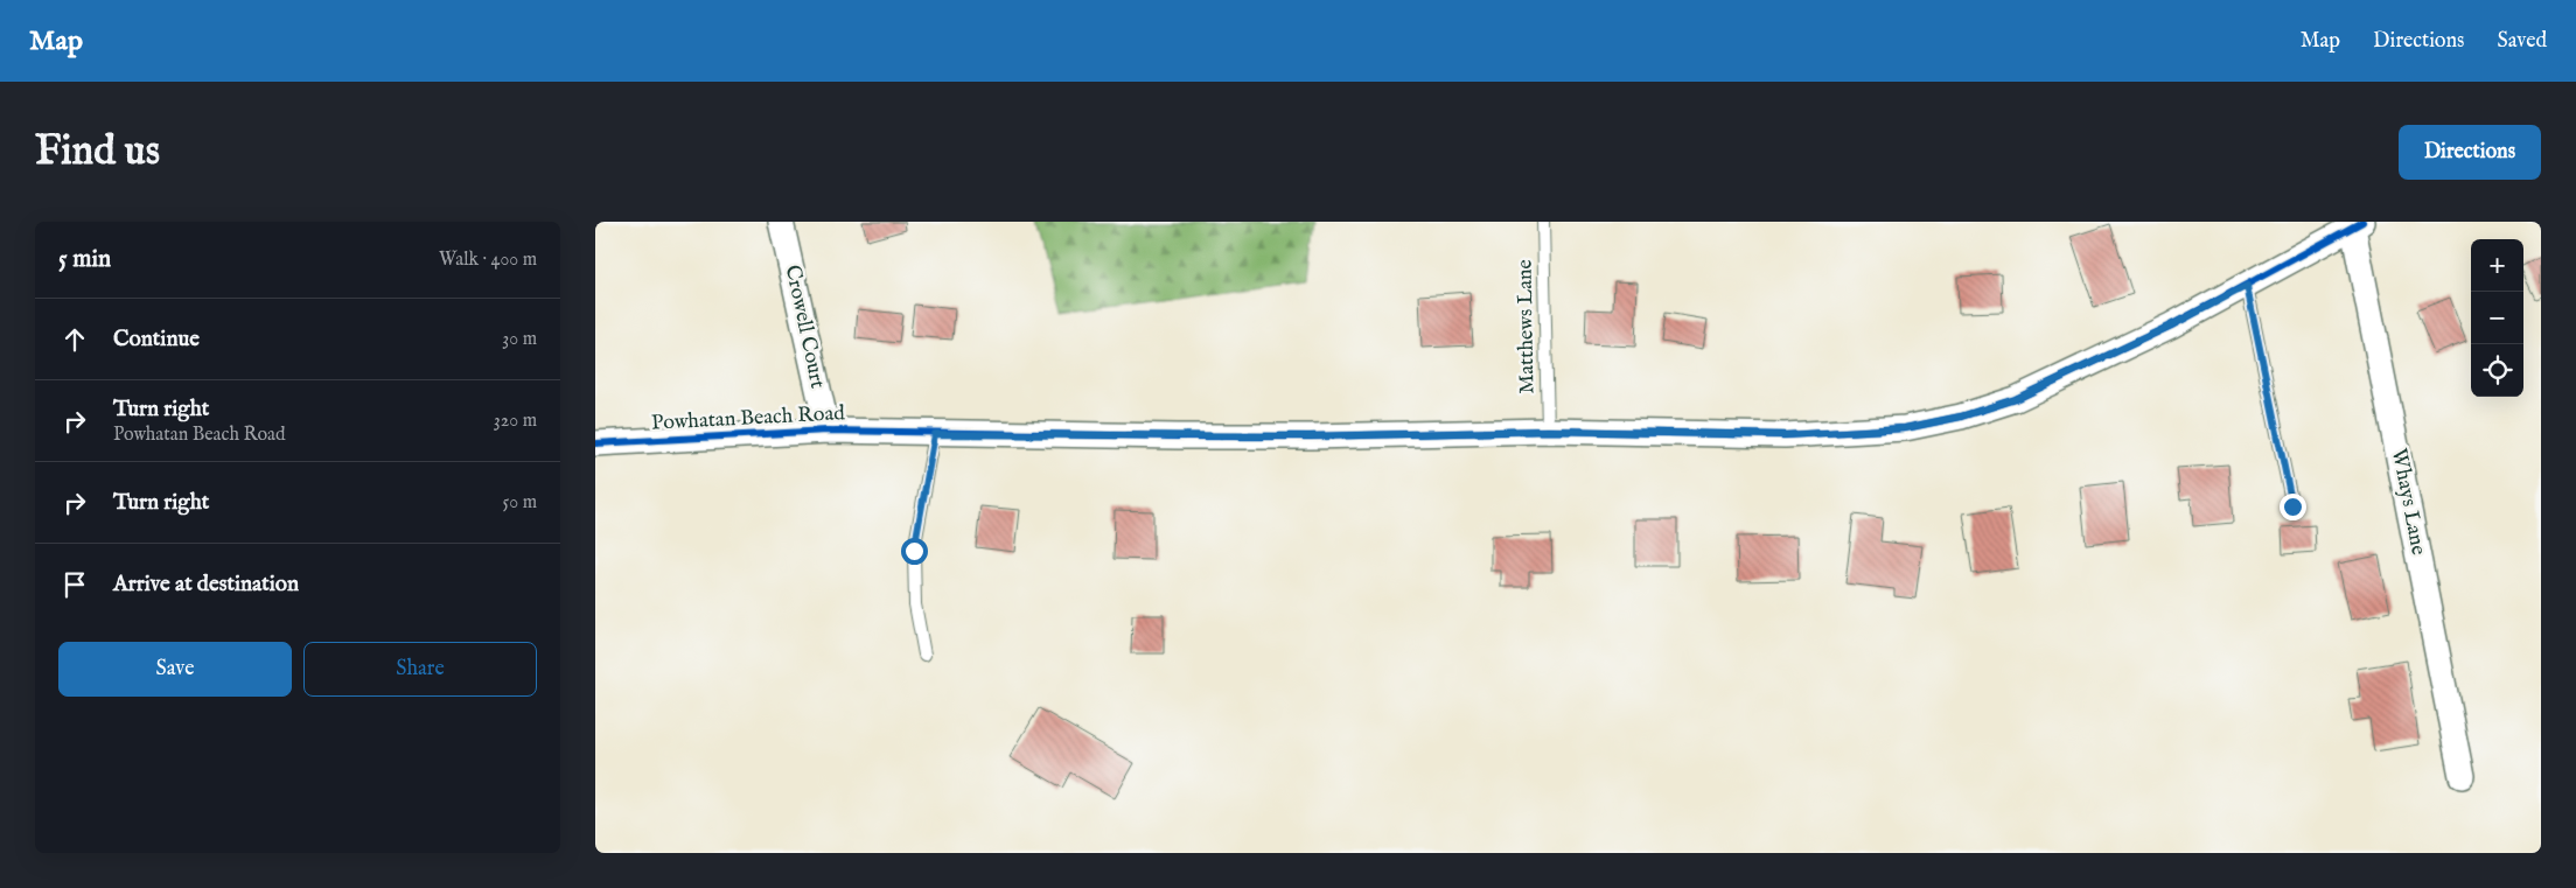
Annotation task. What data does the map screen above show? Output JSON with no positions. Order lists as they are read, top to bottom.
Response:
{
  "streets": {
    "street": ["Crowell Court", "Powhatan Beach Road", "Whays Lane"],
    "lane": ["Matthews Lane"]
  },
  "crossings": [
    ["Crowell Court", "Powhatan Beach Road"],
    ["Matthews Lane", "Powhatan Beach Road"],
    ["Powhatan Beach Road", "Whays Lane"]
  ],
  "page": {
    "header": "Map",
    "nav": ["Map", "Directions", "Saved"],
    "buttons": [
      "Directions",
      ["Save", "Share"]
    ],
    "title": "Find us",
    "heading": ["5 min", "Walk · 400 m"],
    "map_buttons": ["+", "−"],
    "list": [
      ["Continue", "30 m"],
      ["Turn right", "Powhatan Beach Road", "320 m"],
      ["Turn right", "50 m"],
      "Arrive at destination"
    ]
  }
}
